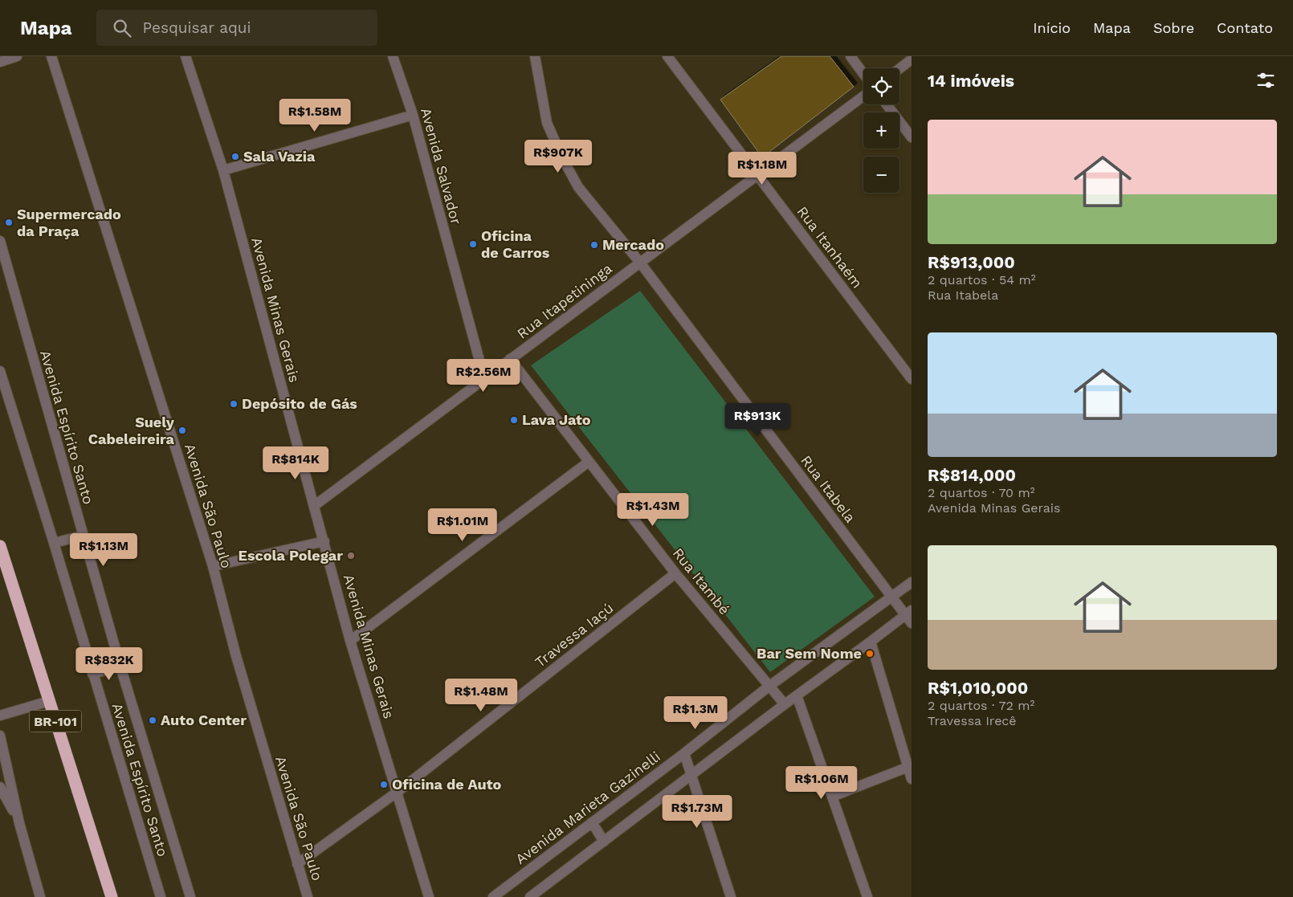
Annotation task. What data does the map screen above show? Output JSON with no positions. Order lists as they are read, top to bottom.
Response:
{
  "streets": {
    "highway": ["BR-101"],
    "street": [
      "Avenida Salvador",
      "Rua Itanhaém",
      "Rua Itapetininga",
      "Avenida Minas Gerais",
      "Avenida Espírito Santo",
      "Rua Itabela",
      "Avenida São Paulo",
      "Rua Itambé",
      "Travessa Iaçú",
      "Avenida Marieta Gazinelli"
    ]
  },
  "crossings": [
    ["Avenida Salvador", "Rua Itapetininga"],
    ["Rua Itanhaém", "Rua Itapetininga"],
    ["Rua Itapetininga", "Avenida Minas Gerais"],
    ["Rua Itapetininga", "Rua Itabela"],
    ["Rua Itapetininga", "Rua Itambé"],
    ["Avenida Minas Gerais", "Travessa Iaçú"],
    ["Rua Itabela", "Avenida Marieta Gazinelli"],
    ["Avenida São Paulo", "Travessa Iaçú"],
    ["Rua Itambé", "Travessa Iaçú"],
    ["Rua Itambé", "Avenida Marieta Gazinelli"]
  ],
  "places": [
    "Sala Vazia",
    "Supermercado da Praça",
    "Oficina de Carros",
    "Mercado",
    "Depósito de Gás",
    "Lava Jato",
    "Suely Cabeleireira",
    "Escola Polegar",
    "Bar Sem Nome",
    "Auto Center",
    "Oficina de Auto"
  ],
  "page": {
    "header": "Mapa",
    "search": "Pesquisar aqui",
    "nav": [
      "Início",
      "Mapa",
      "Sobre",
      "Contato"
    ],
    "heading": "14 imóveis",
    "map_buttons": ["+", "−"],
    "price": [
      "R$1.58M",
      "R$907K",
      "R$1.18M",
      "R$2.56M",
      "R$913K",
      "R$814K",
      "R$1.43M",
      "R$1.01M",
      "R$1.13M",
      "R$832K",
      "R$1.48M",
      "R$1.3M",
      "R$1.06M",
      "R$1.73M"
    ],
    "list": [
      {
        "name": "R$913,000",
        "note": "2 quartos · 54 m² · Rua Itabela"
      },
      {
        "name": "R$814,000",
        "note": "2 quartos · 70 m² · Avenida Minas Gerais"
      },
      {
        "name": "R$1,010,000",
        "note": "2 quartos · 72 m² · Travessa Irecê"
      }
    ]
  }
}
